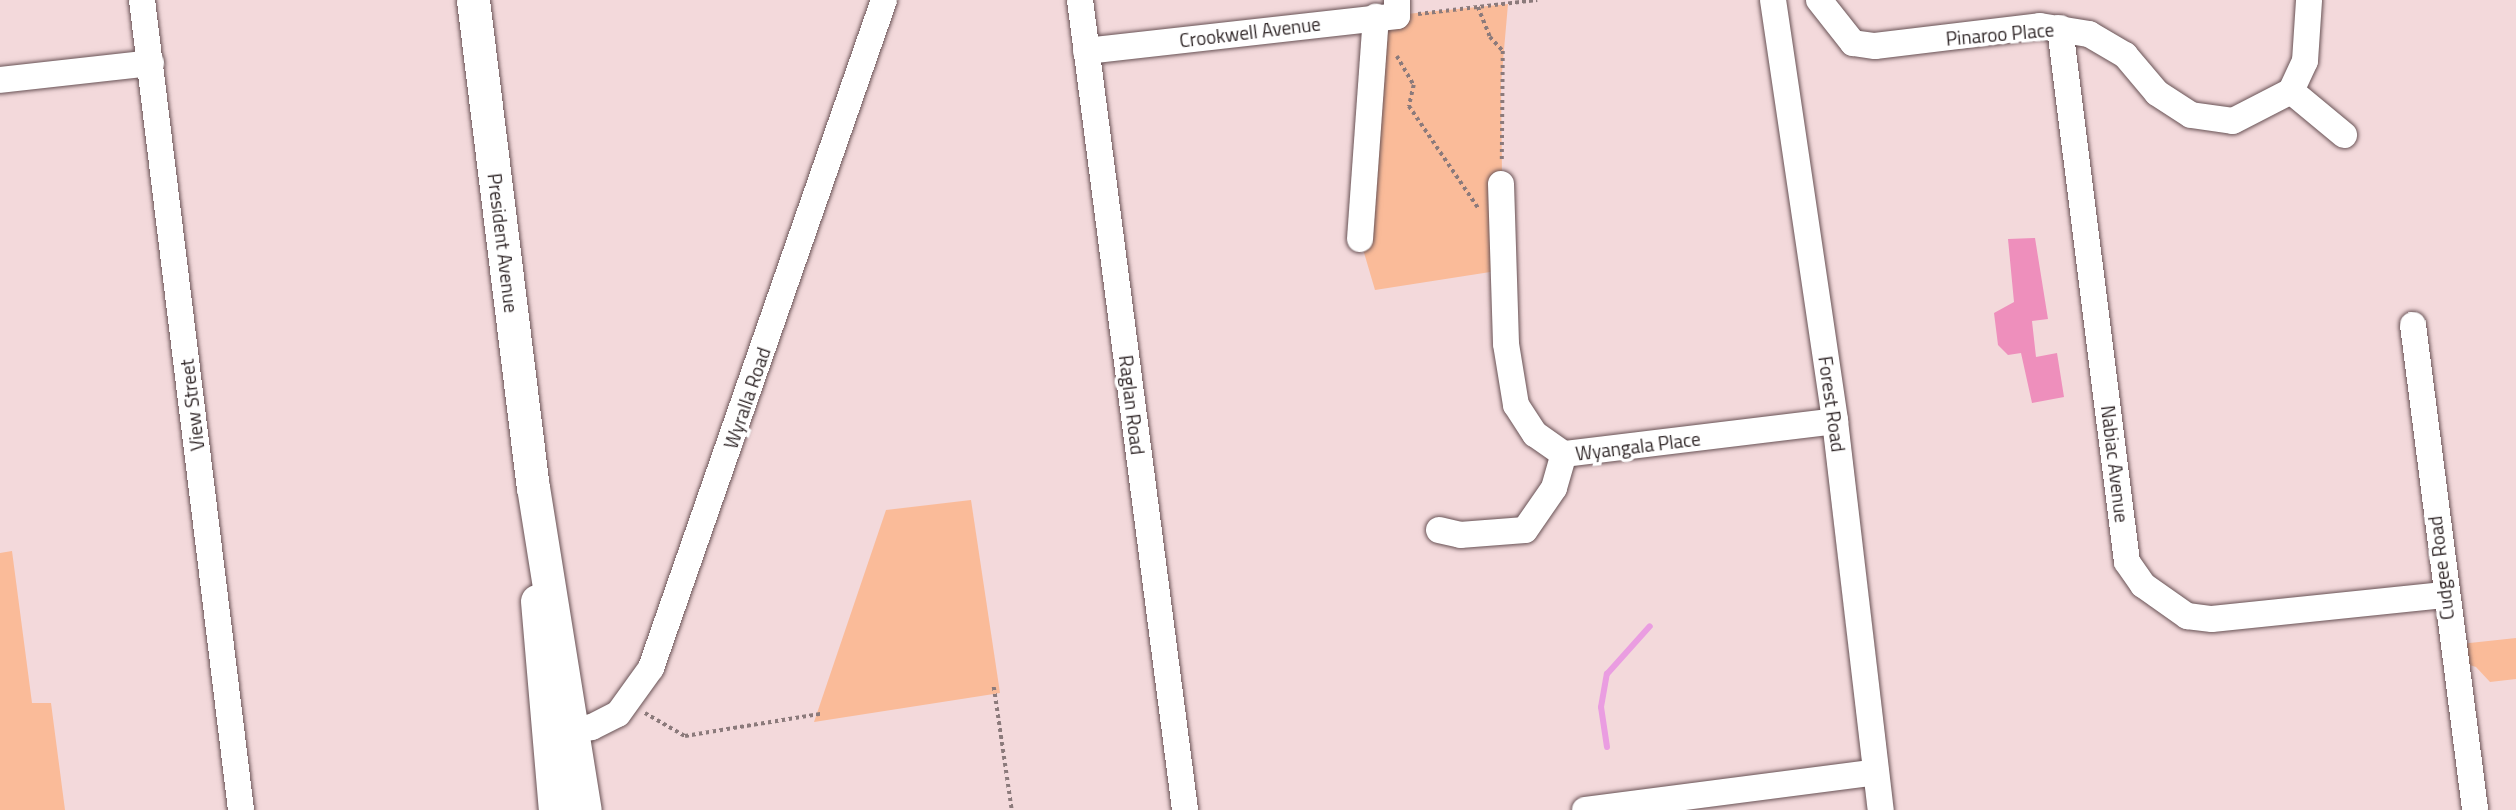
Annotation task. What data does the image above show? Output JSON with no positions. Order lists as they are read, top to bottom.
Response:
{
  "streets": {
    "main road": ["President Avenue"],
    "street": [
      "Crookwell Avenue",
      "Pinaroo Place",
      "Wyralla Road",
      "Forest Road",
      "View Street",
      "Raglan Road",
      "Wyangala Place",
      "Nabiac Avenue",
      "Cudgee Road"
    ]
  },
  "crossings": [
    ["Crookwell Avenue", "Raglan Road"],
    ["Pinaroo Place", "Nabiac Avenue"],
    ["Forest Road", "Wyangala Place"],
    ["Nabiac Avenue", "Cudgee Road"]
  ]
}
